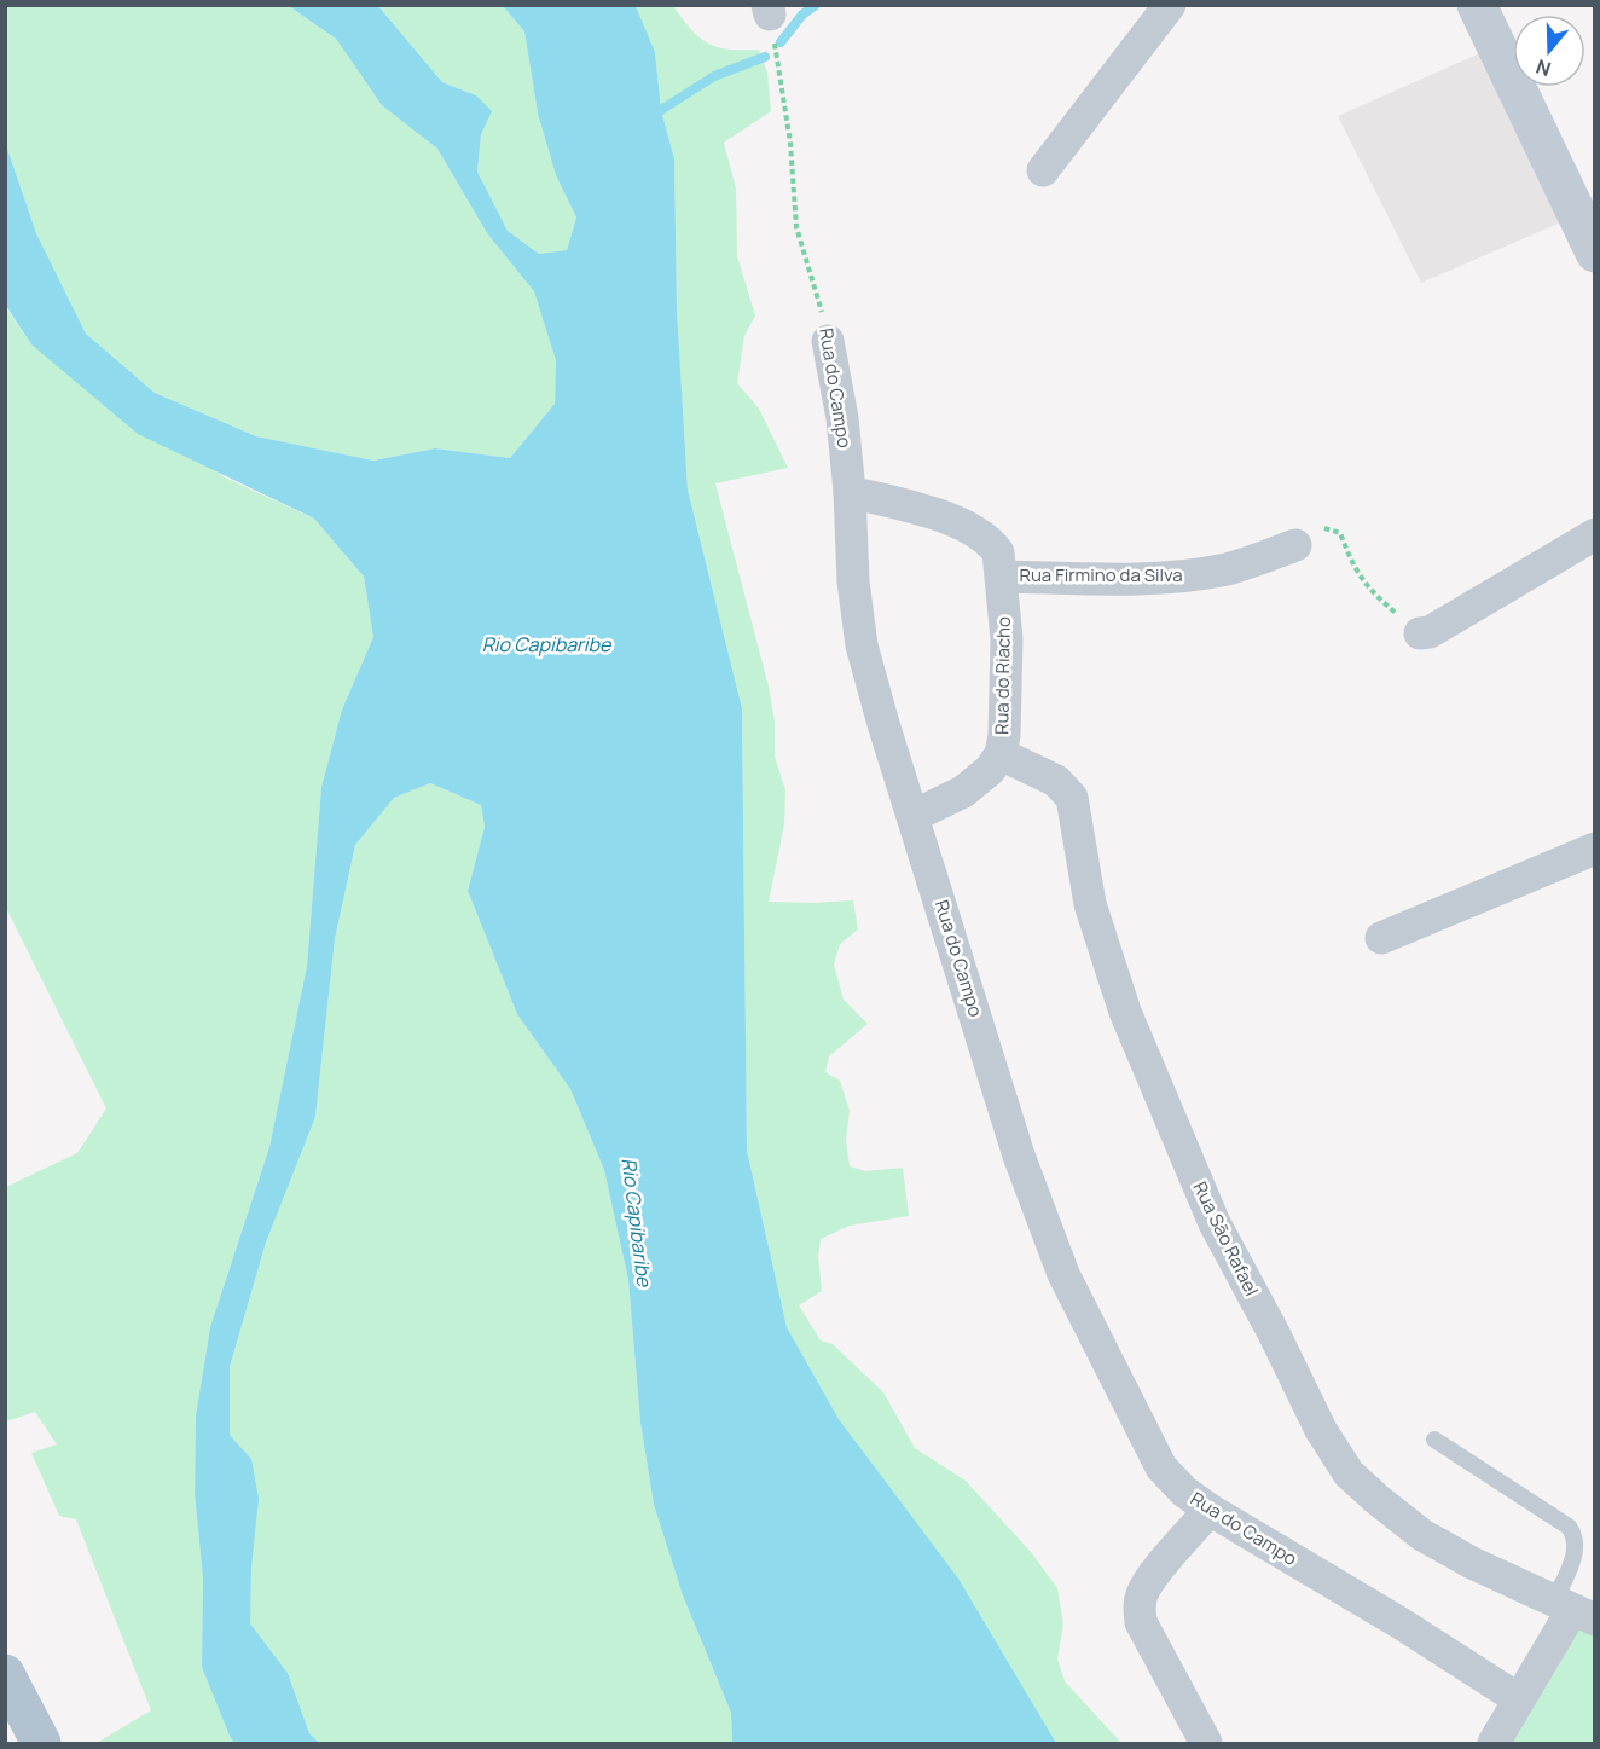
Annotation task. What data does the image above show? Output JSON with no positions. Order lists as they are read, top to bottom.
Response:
{
  "streets": {
    "street": [
      "Rua do Campo",
      "Rua Firmino da Silva",
      "Rua do Riacho",
      "Rua São Rafael"
    ]
  },
  "crossings": [
    ["Rua do Campo", "Rua Firmino da Silva"],
    ["Rua do Campo", "Rua do Riacho"],
    ["Rua Firmino da Silva", "Rua do Riacho"],
    ["Rua do Riacho", "Rua São Rafael"]
  ],
  "water": ["Rio Capibaribe"],
  "north": "bottom"
}
